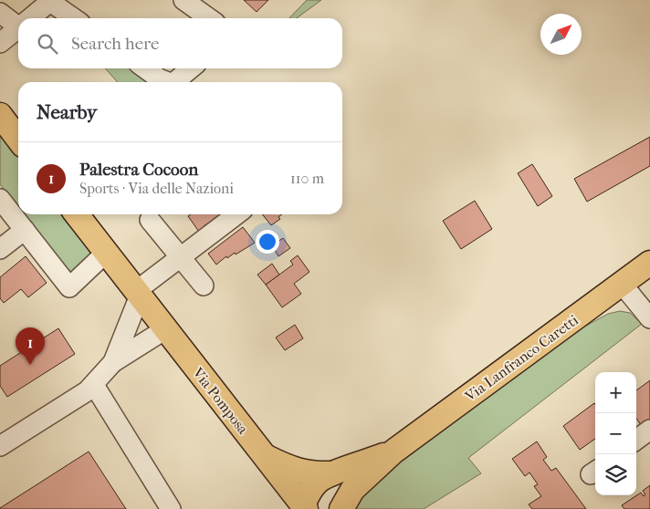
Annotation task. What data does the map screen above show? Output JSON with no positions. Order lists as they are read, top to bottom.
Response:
{
  "streets": {
    "main road": ["Via Lanfranco Caretti", "Via Pomposa"]
  },
  "crossings": [
    ["Via Lanfranco Caretti", "Via Pomposa"]
  ],
  "north": "top right",
  "page": {
    "search": "Search here",
    "heading": "Nearby",
    "list": [
      {
        "mark": "1",
        "name": "Palestra Cocoon",
        "note": "Sports · Via delle Nazioni",
        "value": "110 m"
      }
    ],
    "pins": "1",
    "map_buttons": ["+", "−"]
  }
}
